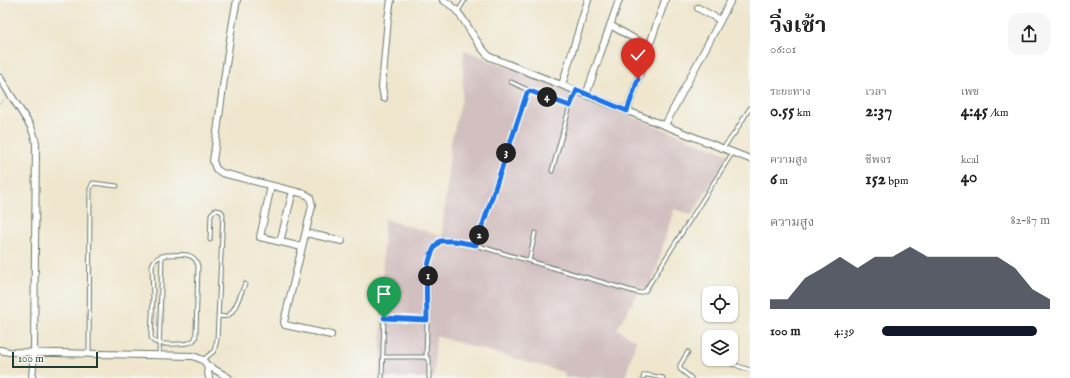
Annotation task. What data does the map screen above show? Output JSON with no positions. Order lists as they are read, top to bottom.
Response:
{
  "scale_bar": "100 m",
  "page": {
    "heading": ["วิ่งเช้า", "06:01"],
    "stats": [
      ["ระยะทาง", "0.55 km"],
      ["เวลา", "2:37"],
      ["เพซ", "4:45 /km"],
      ["ความสูง", "6 m"],
      ["ชีพจร", "152 bpm"],
      ["kcal", "40"]
    ],
    "pins": [
      "4",
      "3",
      "2",
      "1"
    ],
    "chart": ["ความสูง", "82–87 m"],
    "list": [
      {
        "name": "100 m",
        "note": "4:39"
      }
    ],
    "scale": "100 m"
  }
}
